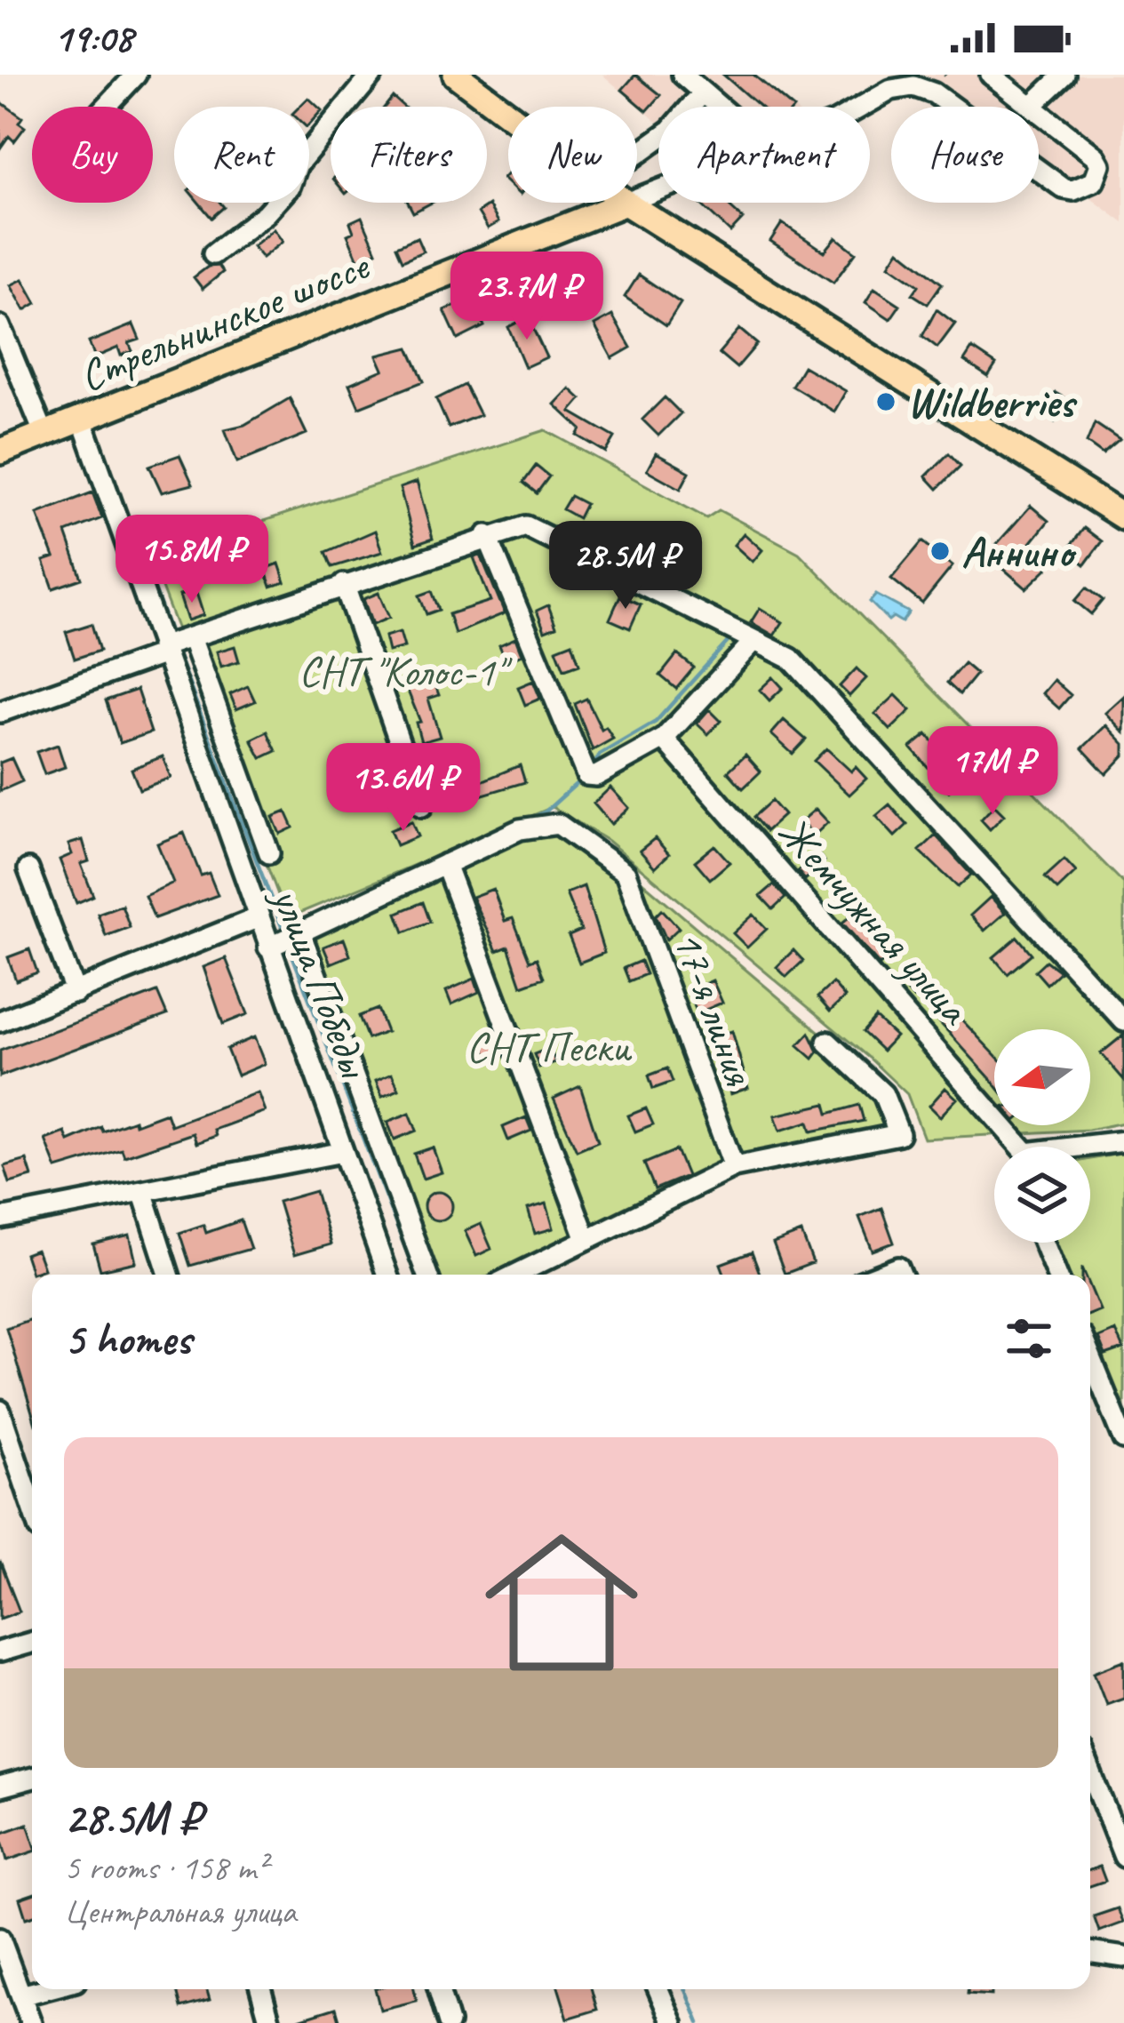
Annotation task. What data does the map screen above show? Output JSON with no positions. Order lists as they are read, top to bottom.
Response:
{
  "streets": {
    "main road": ["Стрельнинское шоссе"],
    "street": ["Жемчужная улица", "улица Победы", "17-я линия"]
  },
  "crossings": [
    ["Стрельнинское шоссе", "улица Победы"]
  ],
  "parks": ["СНТ \"Колос-1\"", "СНТ Пески"],
  "places": ["Wildberries", "Аннино"],
  "north": "left",
  "page": {
    "status": "19:08",
    "chip": [
      "Buy",
      "Rent",
      "Filters",
      "New",
      "Apartment",
      "House"
    ],
    "price": [
      "23.7M ₽",
      "15.8M ₽",
      "28.5M ₽",
      "17M ₽",
      "13.6M ₽"
    ],
    "heading": "5 homes",
    "list": [
      {
        "name": "28.5M ₽",
        "note": "5 rooms · 158 m² · Центральная улица"
      }
    ]
  }
}
